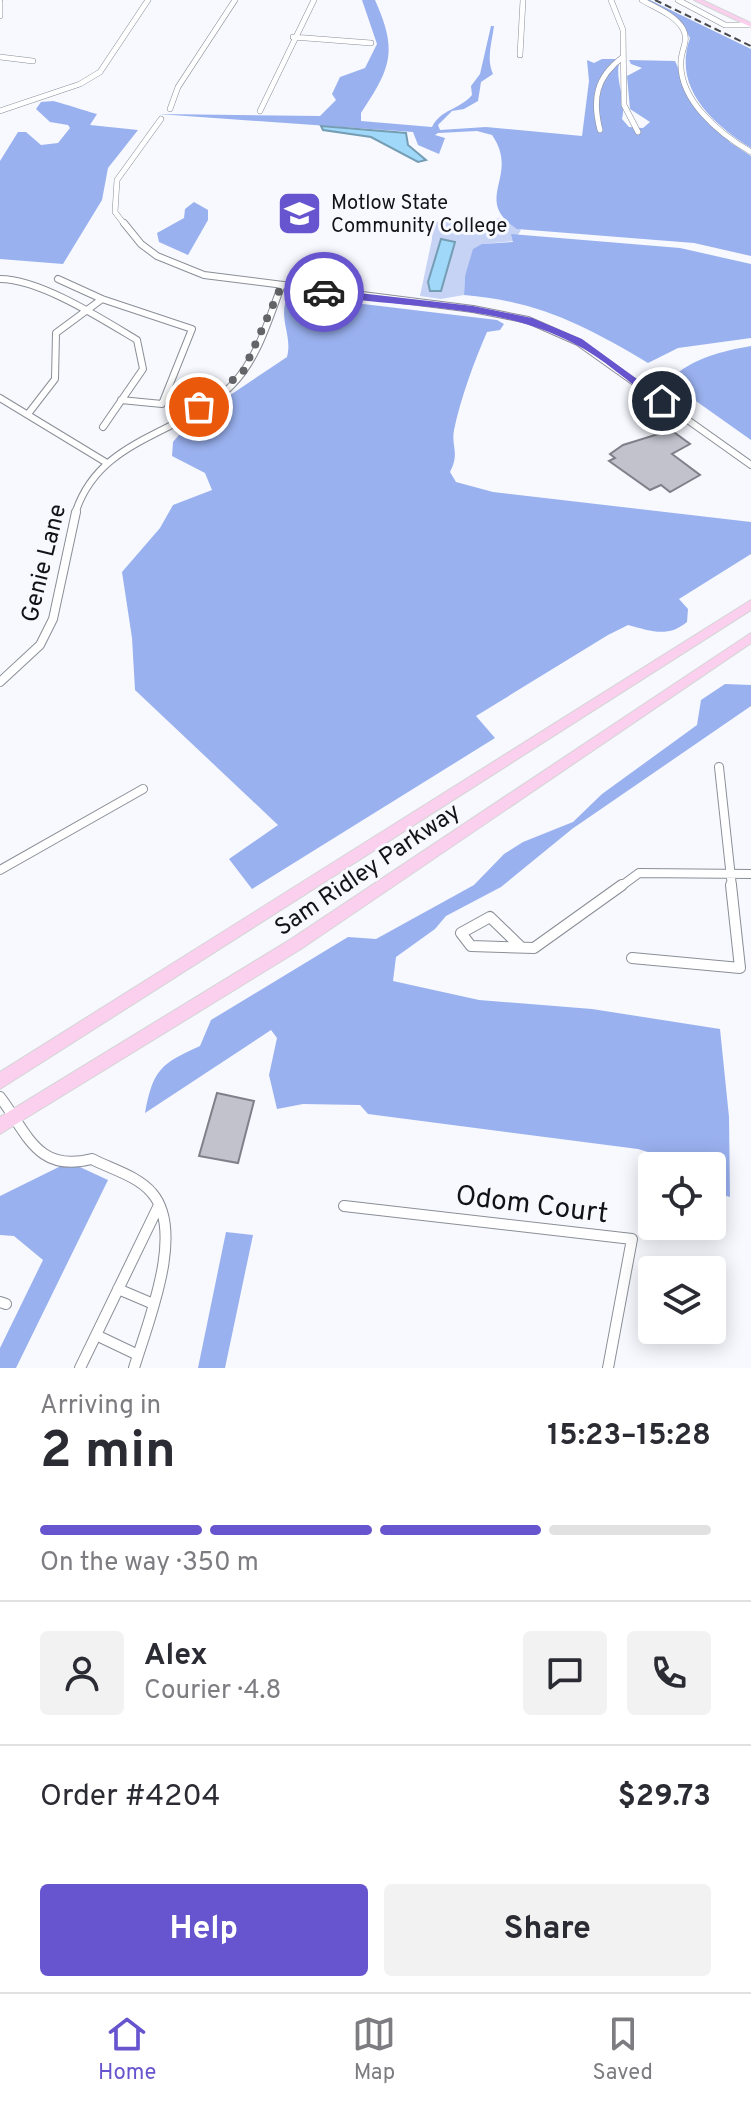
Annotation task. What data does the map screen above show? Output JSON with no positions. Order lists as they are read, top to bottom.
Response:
{
  "streets": {
    "main road": ["Sam Ridley Parkway"],
    "street": ["Genie Lane", "Odom Court"]
  },
  "places": {
    "school or university": ["Motlow State Community College"]
  },
  "page": {
    "heading": ["2 min", "Arriving in", "15:23–15:28"],
    "panel": [
      "Alex",
      "Courier · 4.8",
      "Order #4204",
      "$29.73"
    ],
    "bar": "On the way · 350 m",
    "buttons": ["Help", "Share"],
    "tabs": ["Home", "Map", "Saved"]
  }
}
